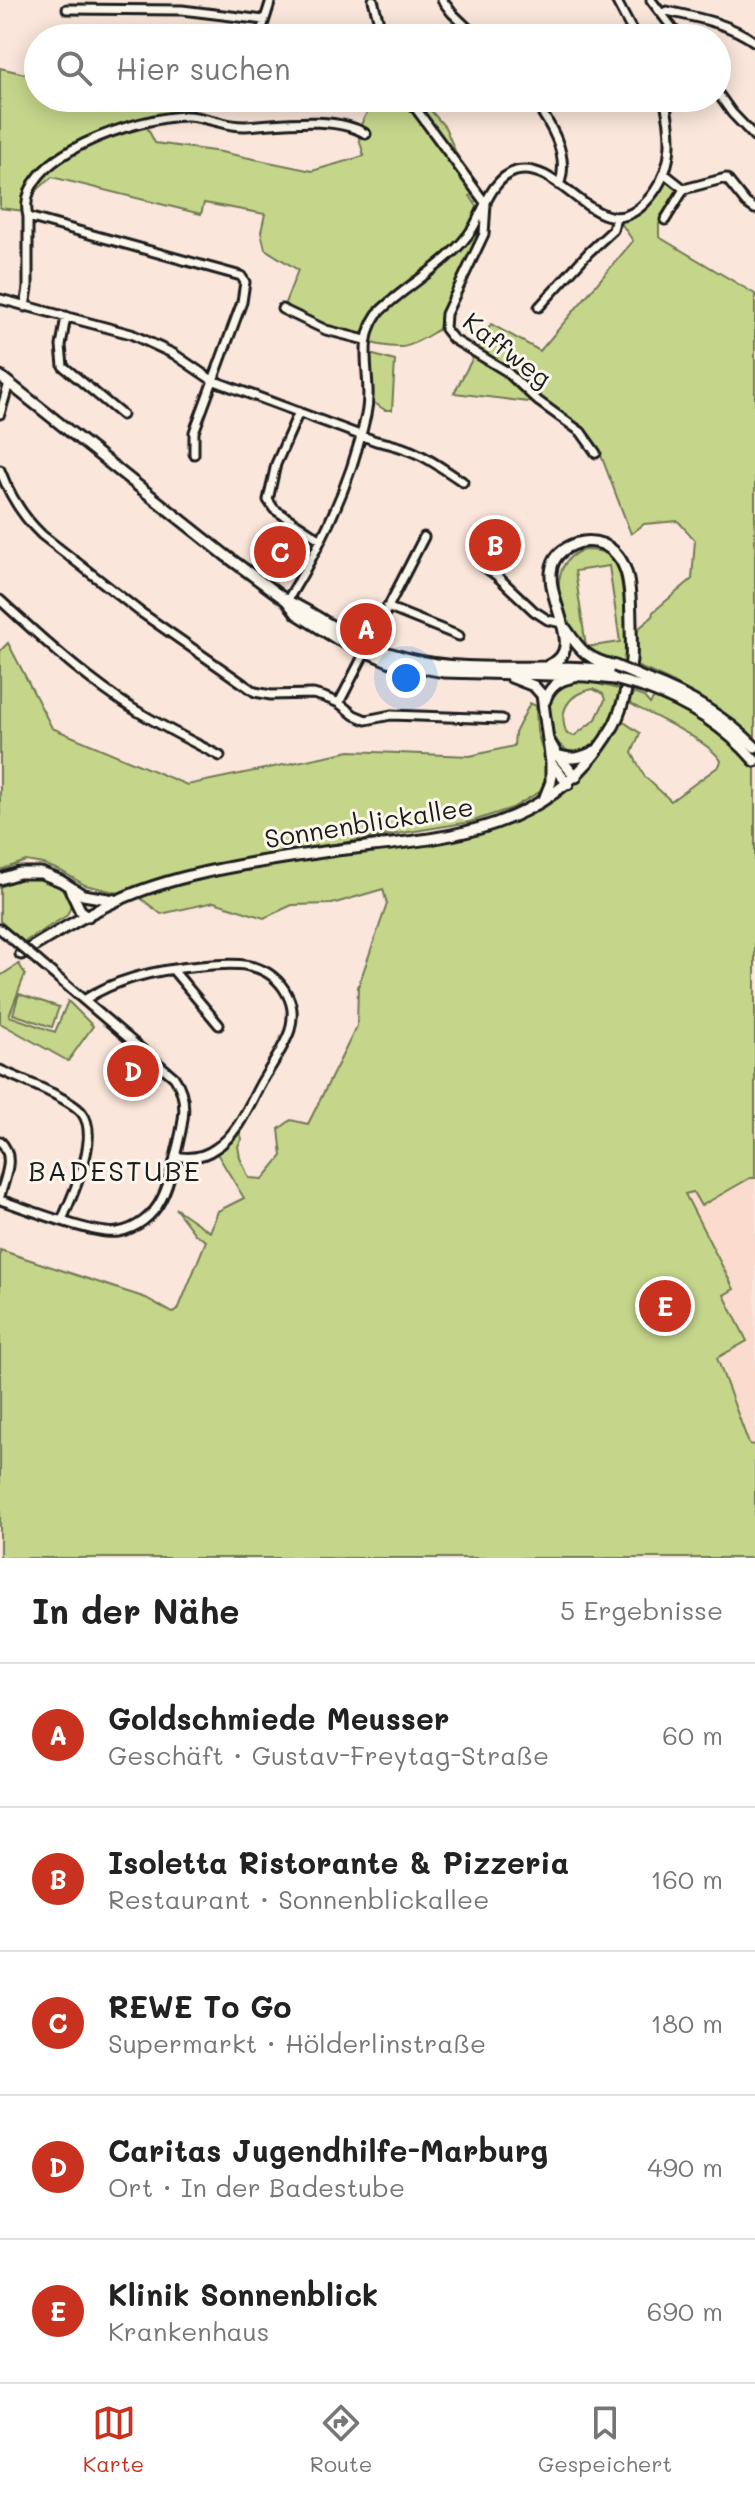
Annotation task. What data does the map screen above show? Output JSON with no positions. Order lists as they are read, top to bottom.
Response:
{
  "streets": {
    "main road": ["Sonnenblickallee"],
    "street": ["Kaffweg"]
  },
  "districts": ["BADESTUBE"],
  "page": {
    "search": "Hier suchen",
    "pins": [
      "B",
      "C",
      "A",
      "D",
      "E"
    ],
    "heading": ["In der Nähe", "5 Ergebnisse"],
    "list": [
      {
        "mark": "A",
        "name": "Goldschmiede Meusser",
        "note": "Geschäft · Gustav-Freytag-Straße",
        "value": "60 m"
      },
      {
        "mark": "B",
        "name": "Isoletta Ristorante & Pizzeria",
        "note": "Restaurant · Sonnenblickallee",
        "value": "160 m"
      },
      {
        "mark": "C",
        "name": "REWE To Go",
        "note": "Supermarkt · Hölderlinstraße",
        "value": "180 m"
      },
      {
        "mark": "D",
        "name": "Caritas Jugendhilfe-Marburg",
        "note": "Ort · In der Badestube",
        "value": "490 m"
      },
      {
        "mark": "E",
        "name": "Klinik Sonnenblick",
        "note": "Krankenhaus",
        "value": "690 m"
      }
    ],
    "nav": ["Karte", "Route", "Gespeichert"]
  }
}
